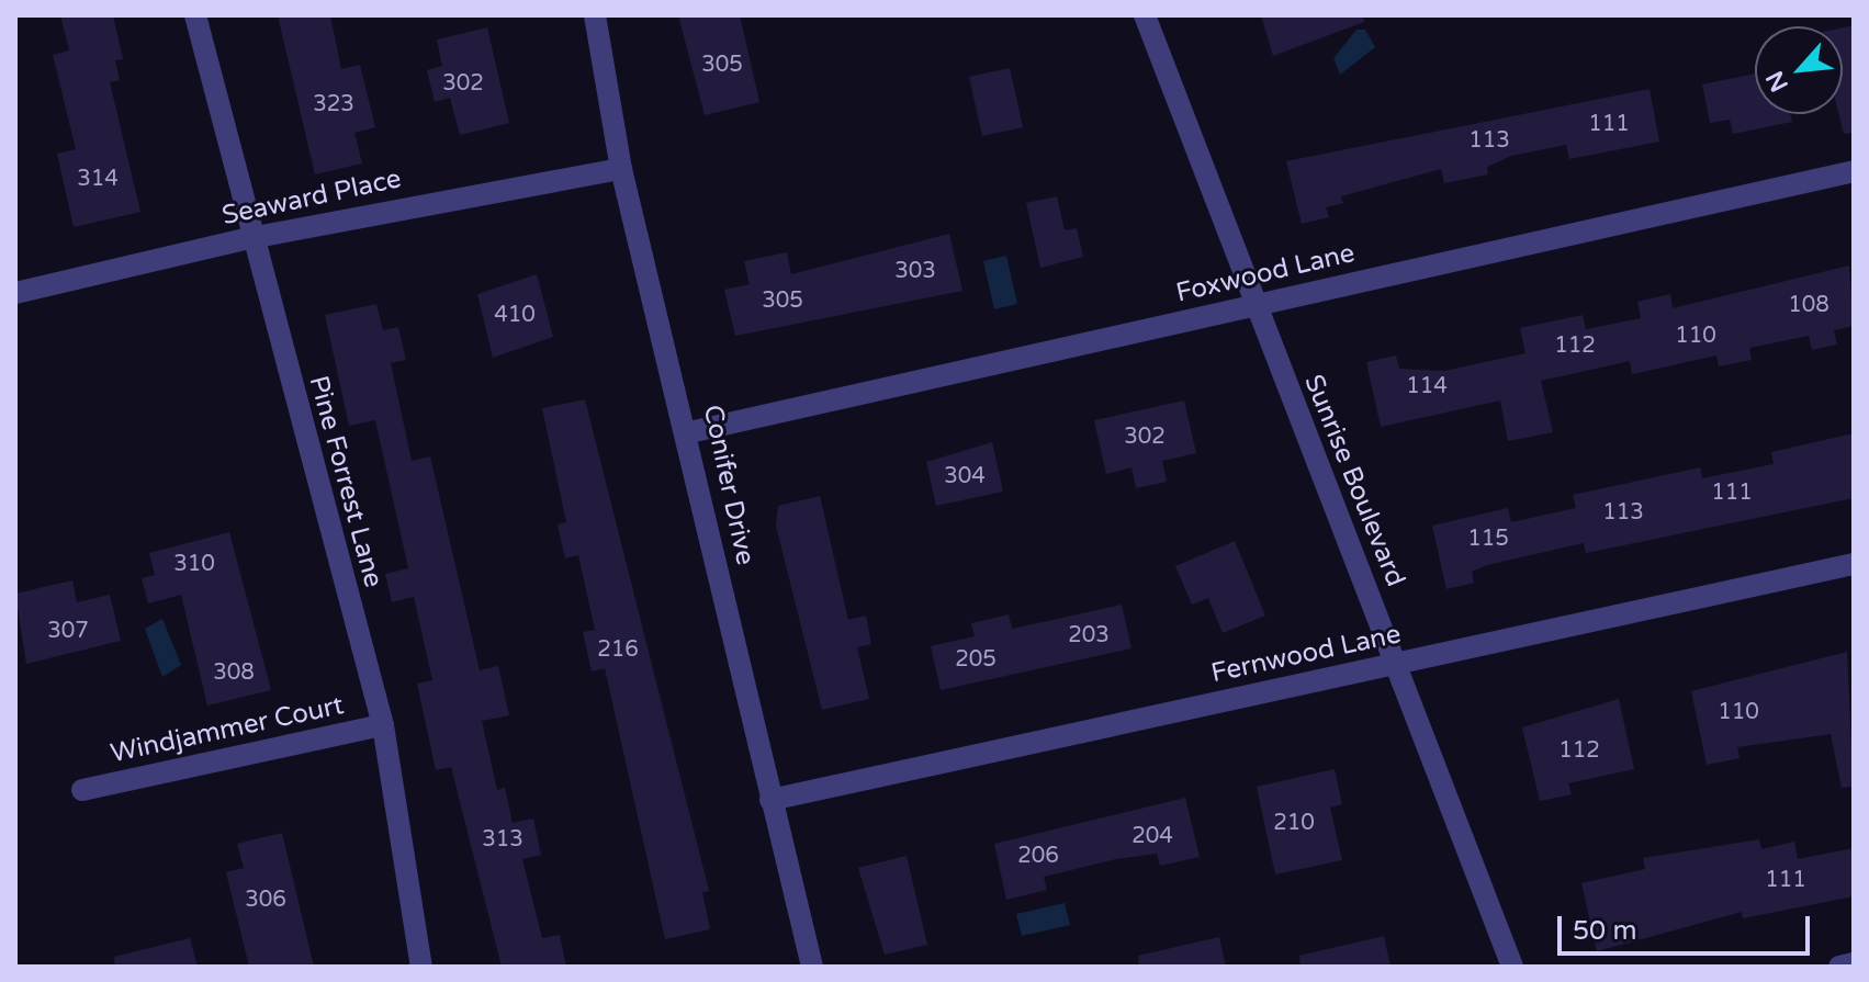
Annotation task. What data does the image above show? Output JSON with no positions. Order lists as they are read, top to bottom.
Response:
{
  "streets": {
    "street": [
      "Seaward Place",
      "Foxwood Lane",
      "Sunrise Boulevard",
      "Pine Forrest Lane",
      "Conifer Drive",
      "Fernwood Lane",
      "Windjammer Court"
    ]
  },
  "crossings": [
    ["Seaward Place", "Pine Forrest Lane"],
    ["Seaward Place", "Conifer Drive"],
    ["Foxwood Lane", "Sunrise Boulevard"],
    ["Foxwood Lane", "Conifer Drive"],
    ["Sunrise Boulevard", "Fernwood Lane"],
    ["Pine Forrest Lane", "Windjammer Court"],
    ["Conifer Drive", "Fernwood Lane"]
  ],
  "house_numbers": [
    "305",
    "302",
    "323",
    "111",
    "113",
    "314",
    "303",
    "305",
    "108",
    "410",
    "110",
    "112",
    "114",
    "302",
    "304",
    "111",
    "113",
    "115",
    "310",
    "307",
    "203",
    "216",
    "205",
    "308",
    "110",
    "112",
    "210",
    "204",
    "313",
    "206",
    "111",
    "306"
  ],
  "scale_bar": "50 m",
  "north": "bottom left"
}
